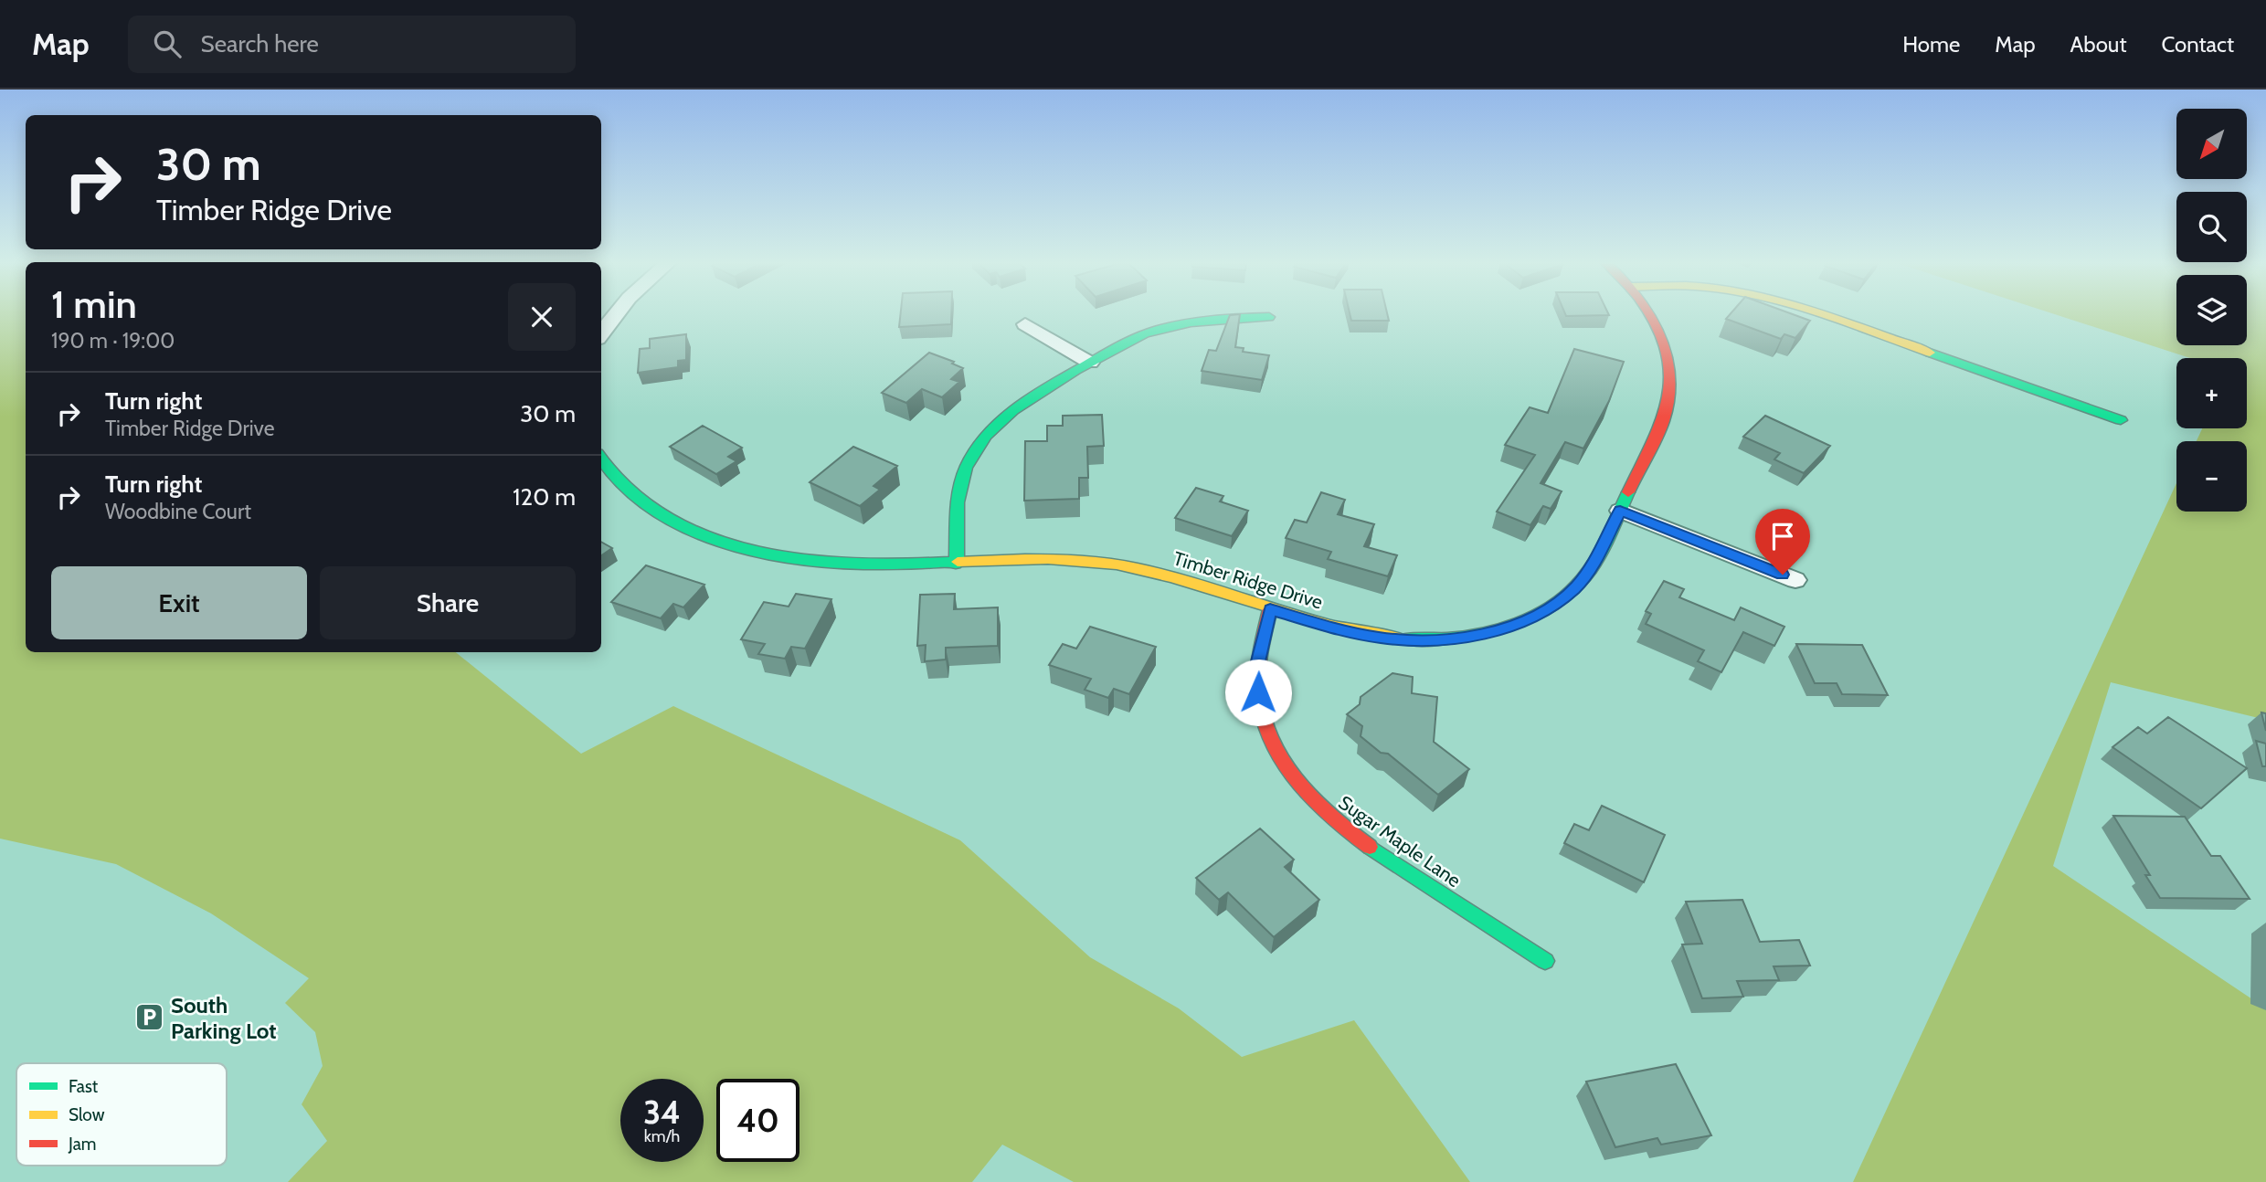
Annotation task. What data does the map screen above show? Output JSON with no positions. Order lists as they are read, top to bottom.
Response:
{
  "streets": {
    "street": ["Timber Ridge Drive", "Sugar Maple Lane"]
  },
  "crossings": [
    ["Timber Ridge Drive", "Sugar Maple Lane"]
  ],
  "places": {
    "parking": ["South Parking Lot"]
  },
  "legend": ["Fast", "Slow", "Jam"],
  "north": "bottom left",
  "page": {
    "header": "Map",
    "search": "Search here",
    "nav": [
      "Home",
      "Map",
      "About",
      "Contact"
    ],
    "map_buttons": ["+", "−"],
    "turn": ["30 m", "Timber Ridge Drive"],
    "heading": ["1 min", "190 m · 19:00"],
    "list": [
      {
        "name": "Turn right",
        "note": "Timber Ridge Drive",
        "value": "30 m"
      },
      {
        "name": "Turn right",
        "note": "Woodbine Court",
        "value": "120 m"
      }
    ],
    "buttons": ["Exit", "Share"],
    "speed": "34 km/h",
    "limit": "40"
  }
}
